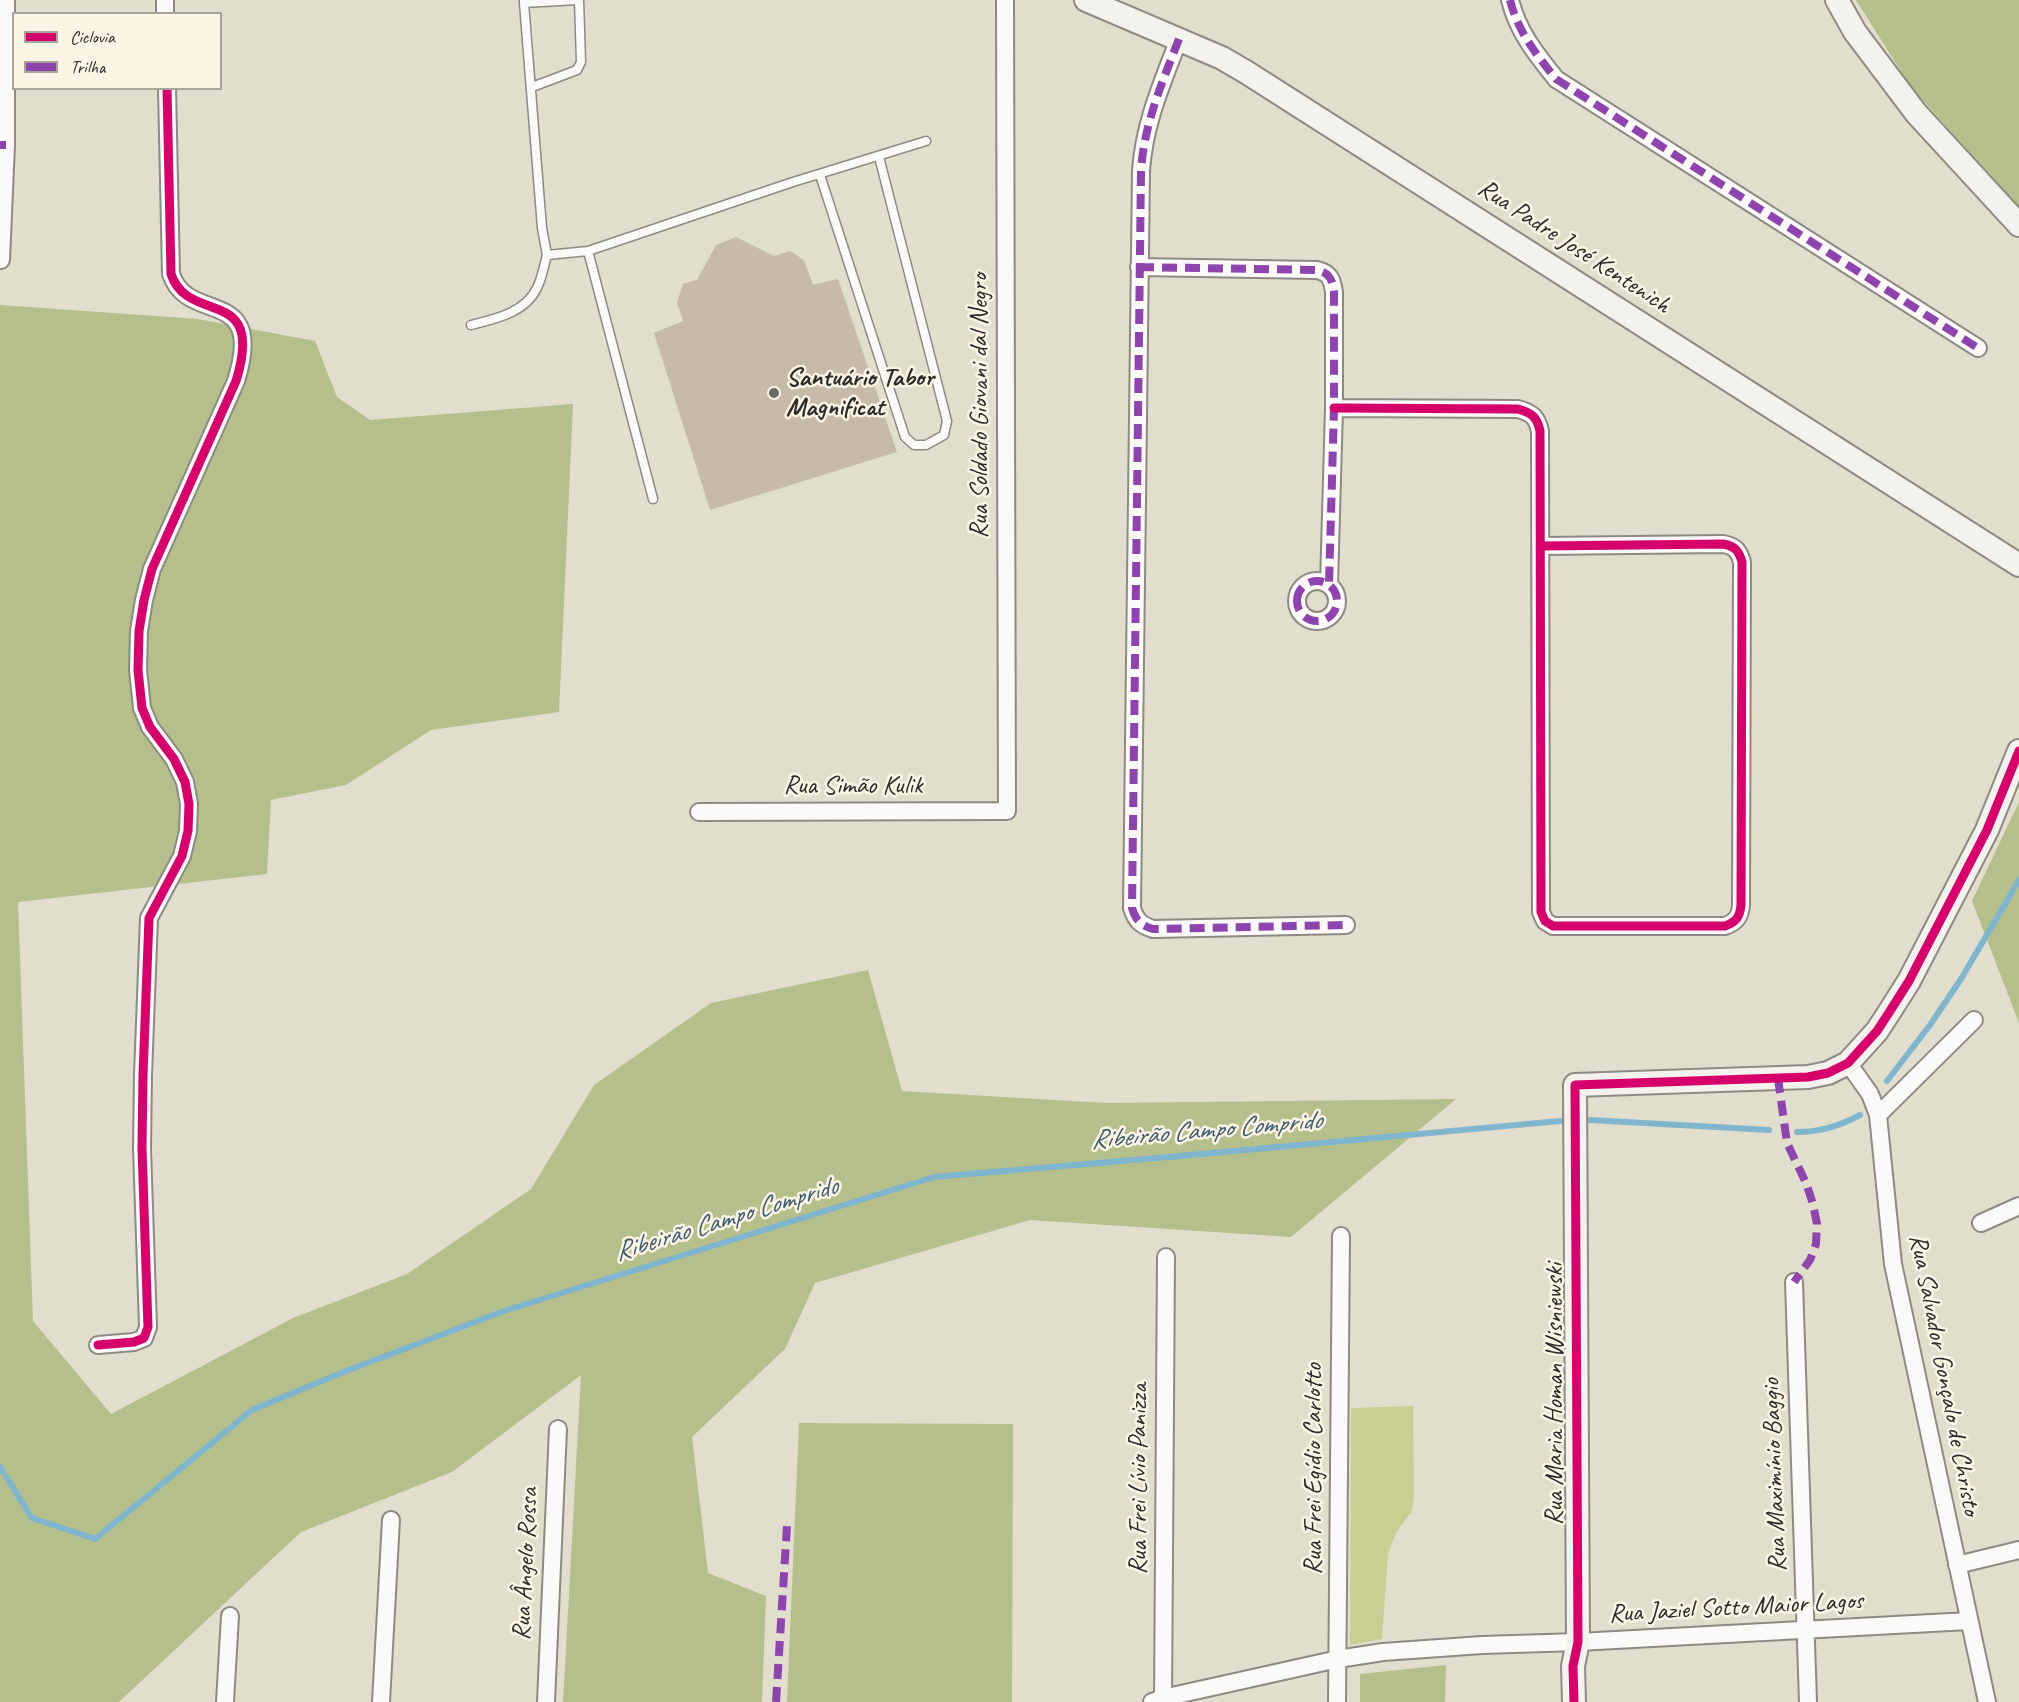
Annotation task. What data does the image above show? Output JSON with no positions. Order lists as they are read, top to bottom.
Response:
{
  "streets": {
    "street": [
      "Rua Padre José Kentenich",
      "Rua Soldado Giovani dal Negro",
      "Rua Simão Kulik",
      "Rua Salvador Gonçalo de Christo",
      "Rua Maria Homan Wisniewski",
      "Rua Frei Egídio Carlotto",
      "Rua Maximínio Baggio",
      "Rua Frei Lívio Panizza",
      "Rua Ângelo Rossa",
      "Rua Jaziel Sotto Maior Lagos"
    ]
  },
  "crossings": [
    ["Rua Soldado Giovani dal Negro", "Rua Simão Kulik"],
    ["Rua Salvador Gonçalo de Christo", "Rua Maria Homan Wisniewski"],
    ["Rua Salvador Gonçalo de Christo", "Rua Jaziel Sotto Maior Lagos"],
    ["Rua Maria Homan Wisniewski", "Rua Jaziel Sotto Maior Lagos"],
    ["Rua Frei Egídio Carlotto", "Rua Jaziel Sotto Maior Lagos"],
    ["Rua Maximínio Baggio", "Rua Jaziel Sotto Maior Lagos"],
    ["Rua Frei Lívio Panizza", "Rua Jaziel Sotto Maior Lagos"]
  ],
  "water": ["Ribeirão Campo Comprido"],
  "places": ["Santuário Tabor Magnificat"],
  "legend": ["Ciclovia", "Trilha"]
}
